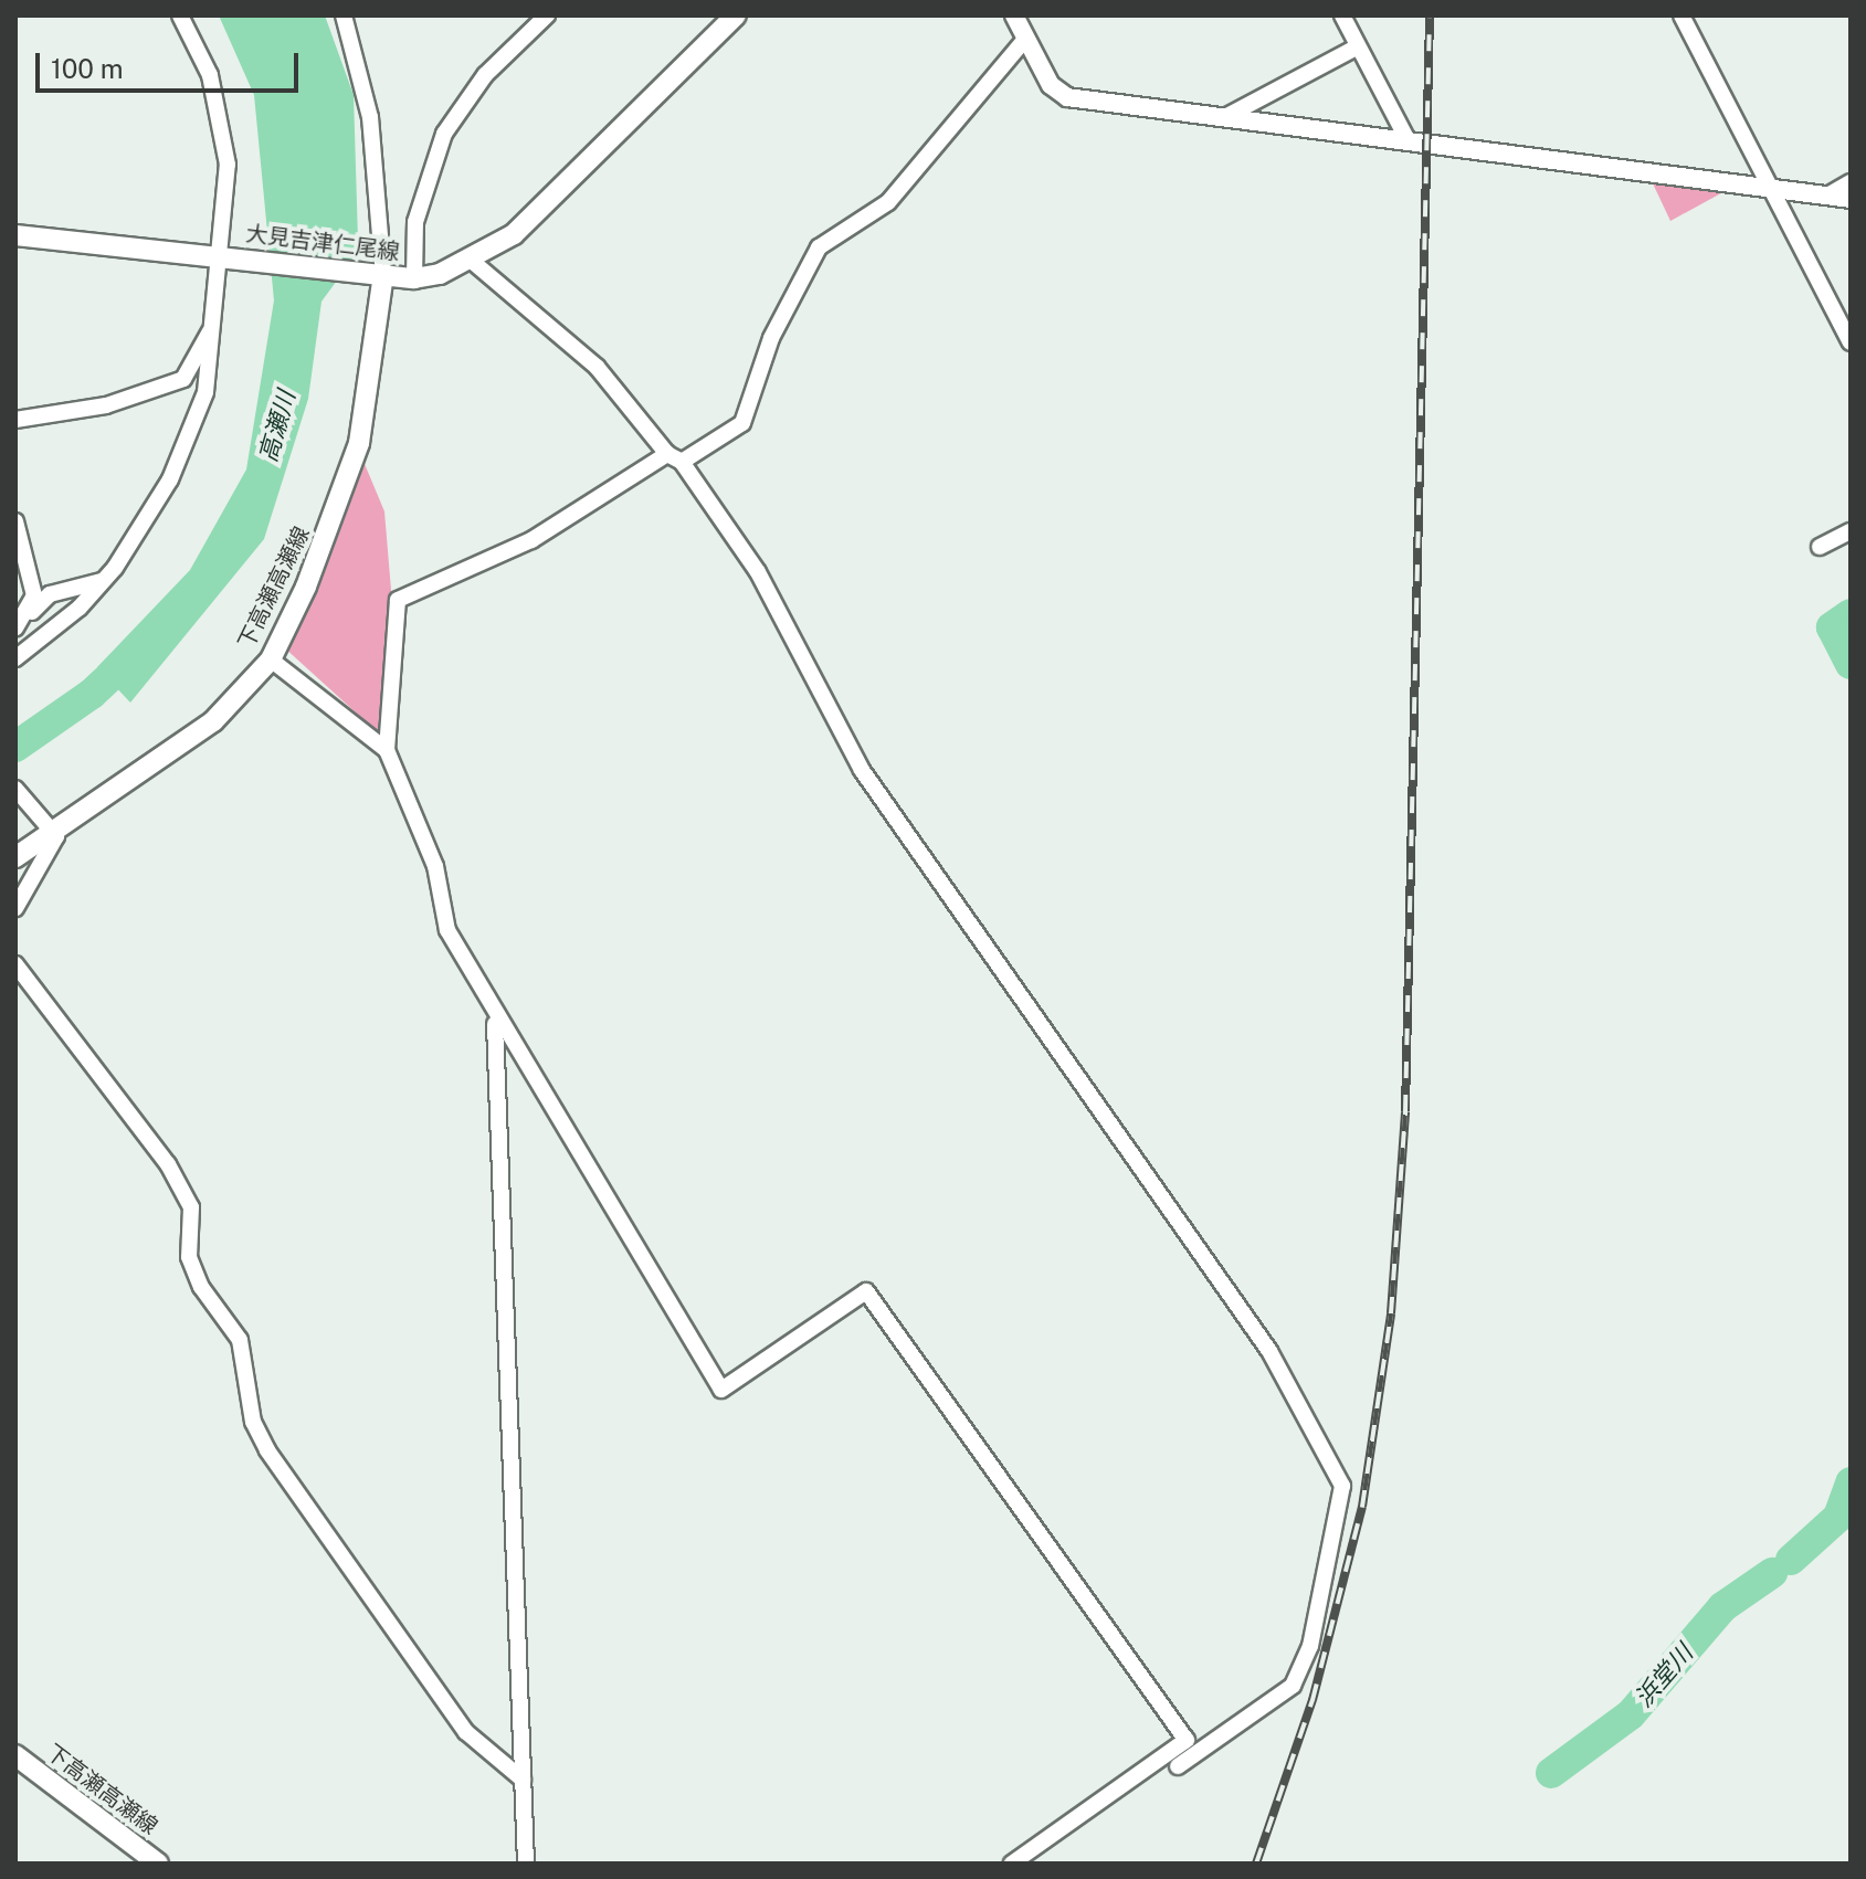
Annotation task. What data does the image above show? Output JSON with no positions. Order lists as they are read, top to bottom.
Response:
{
  "streets": {
    "main road": ["大見吉津仁尾線", "下高瀬高瀬線"]
  },
  "crossings": [
    ["大見吉津仁尾線", "下高瀬高瀬線"]
  ],
  "water": ["高瀬川", "浜堂川"],
  "scale_bar": "100 m"
}
